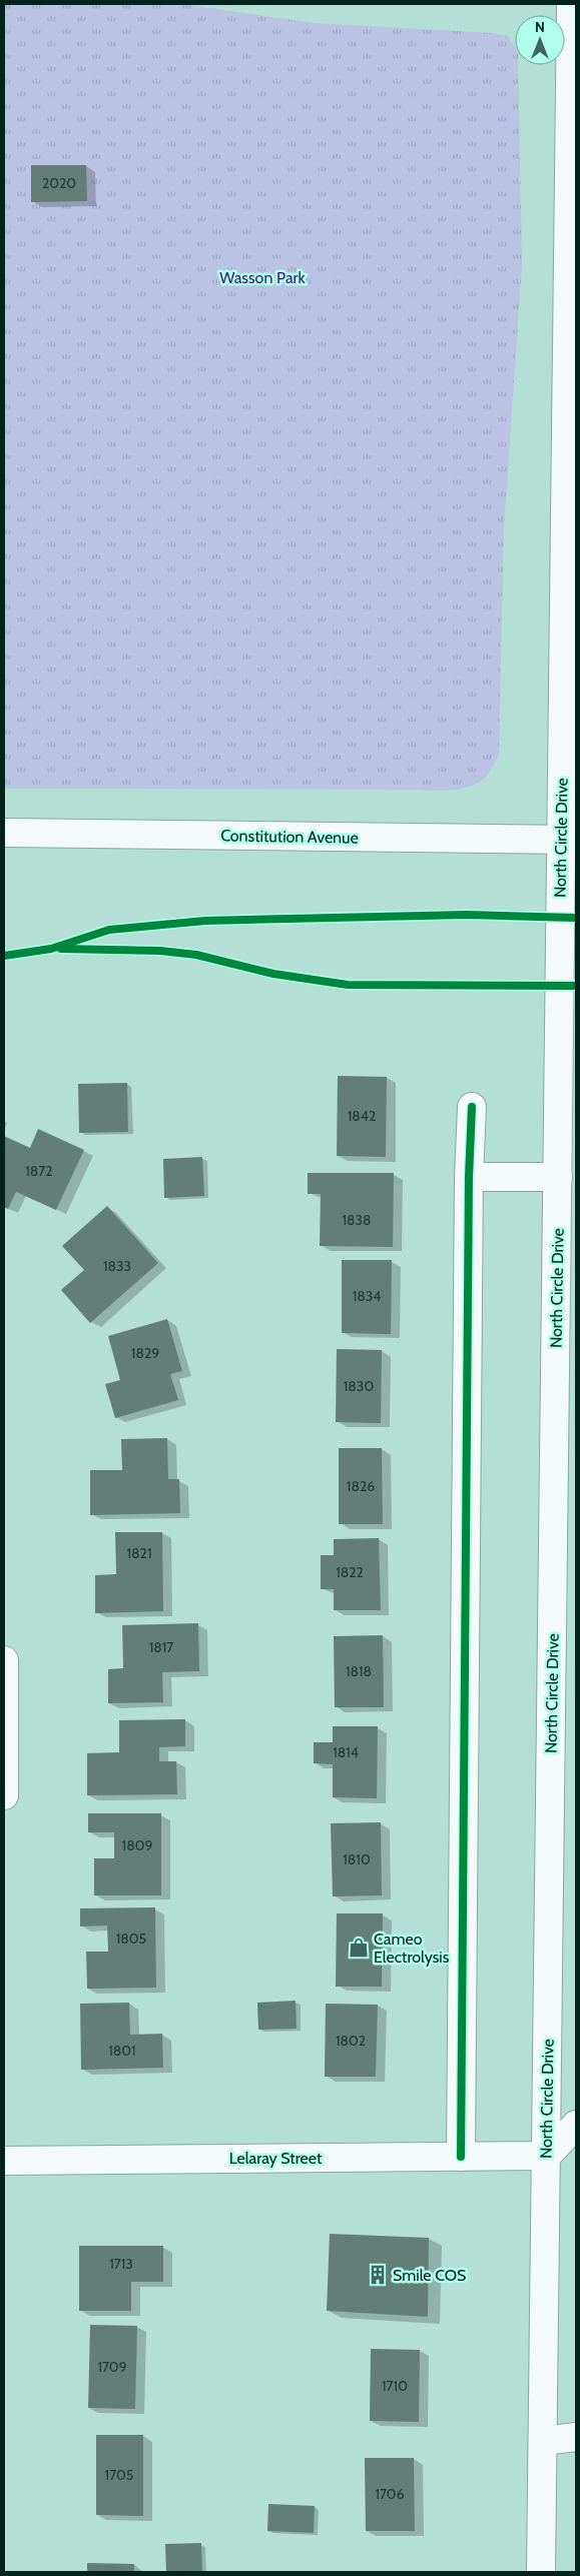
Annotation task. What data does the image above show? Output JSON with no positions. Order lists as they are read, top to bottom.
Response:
{
  "streets": {
    "main road": ["Constitution Avenue", "North Circle Drive", "Lelaray Street"]
  },
  "crossings": [
    ["Constitution Avenue", "North Circle Drive"],
    ["North Circle Drive", "Lelaray Street"]
  ],
  "parks": ["Wasson Park"],
  "places": {
    "shop": ["Cameo Electrolysis"],
    "building": ["Smile COS"]
  },
  "house_numbers": [
    "2020",
    "1842",
    "1872",
    "1838",
    "1833",
    "1834",
    "1829",
    "1830",
    "1826",
    "1821",
    "1822",
    "1817",
    "1818",
    "1814",
    "1809",
    "1810",
    "1805",
    "1802",
    "1801",
    "1713",
    "1709",
    "1710",
    "1705",
    "1706"
  ],
  "north": "top"
}
